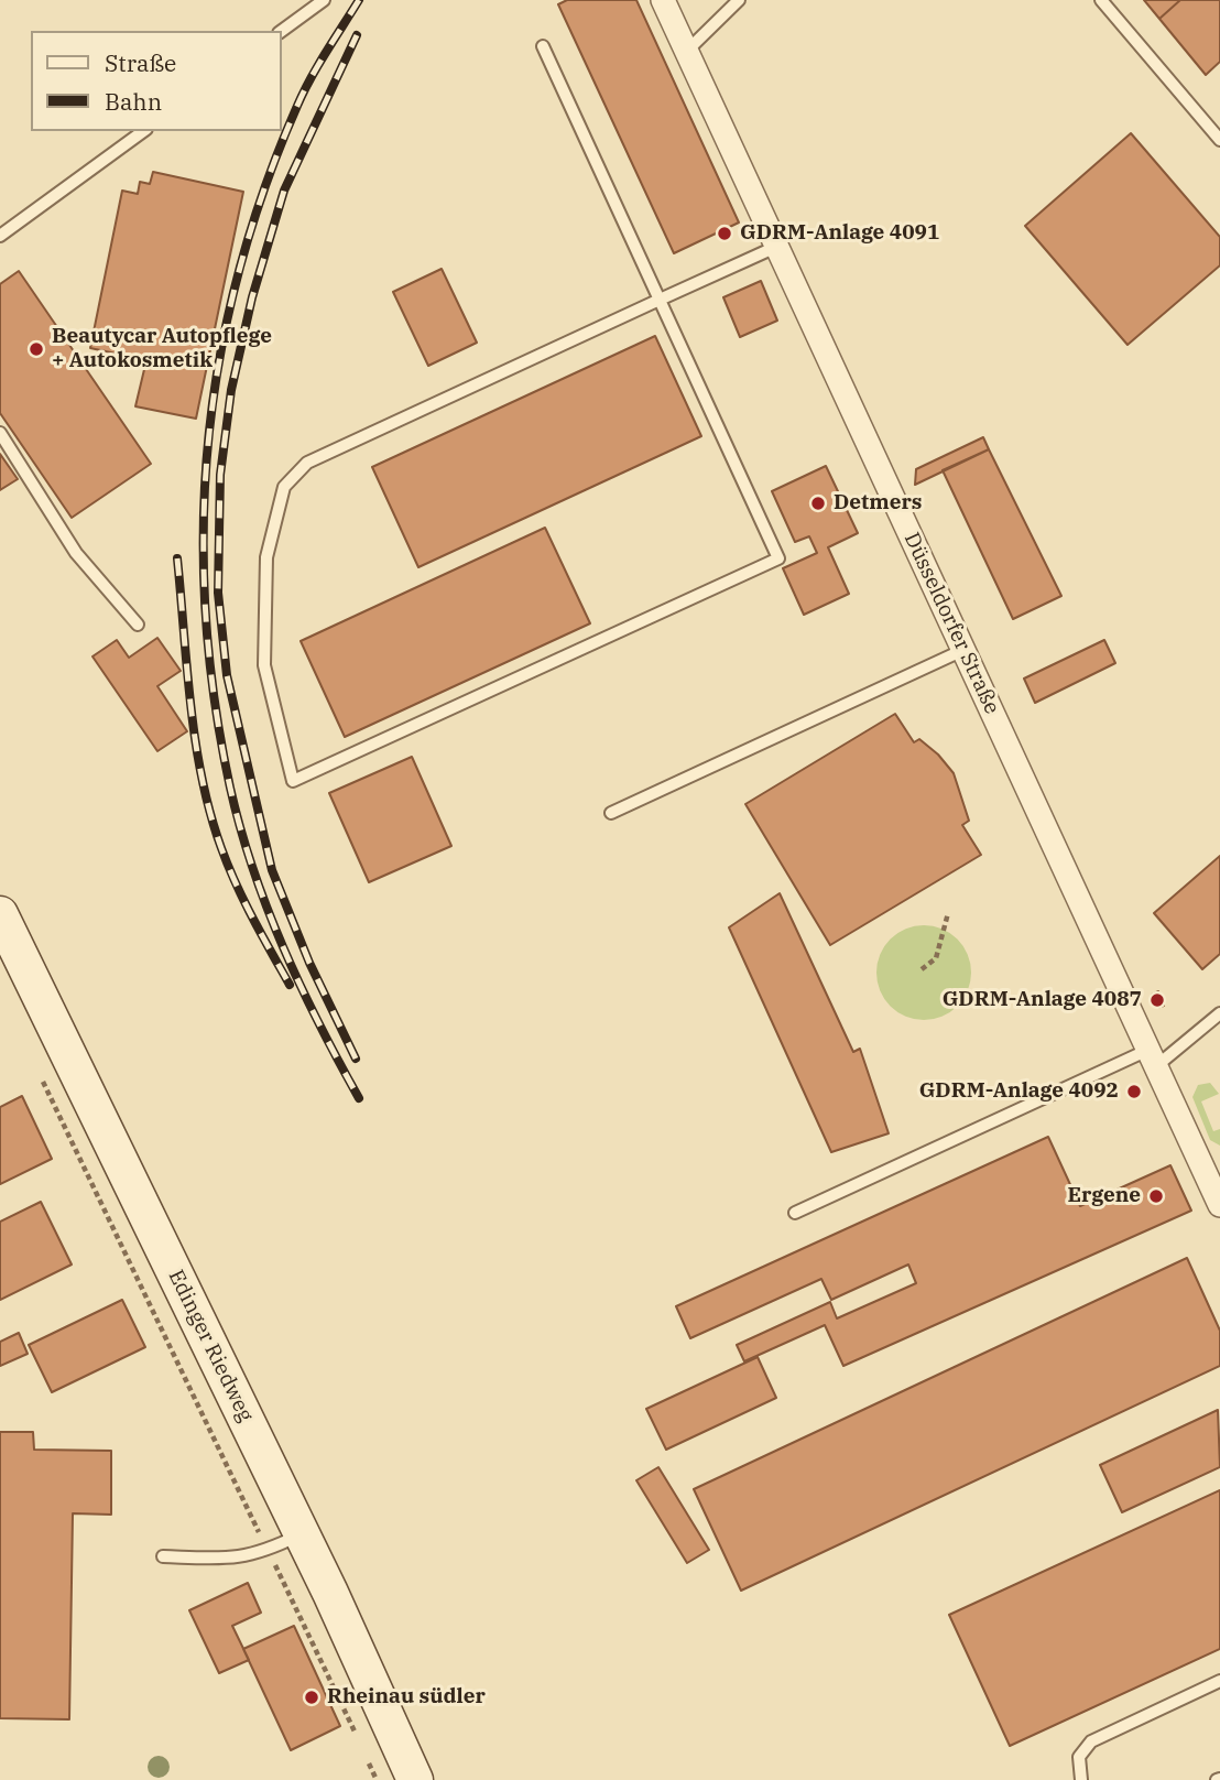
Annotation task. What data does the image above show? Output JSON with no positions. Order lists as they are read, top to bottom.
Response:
{
  "streets": {
    "main road": ["Edinger Riedweg"],
    "street": ["Düsseldorfer Straße"]
  },
  "places": [
    "GDRM-Anlage 4091",
    "Beautycar Autopflege + Autokosmetik",
    "Detmers",
    "GDRM-Anlage 4087",
    "GDRM-Anlage 4092",
    "Ergene",
    "Rheinau südler"
  ],
  "legend": ["Straße", "Bahn"]
}
